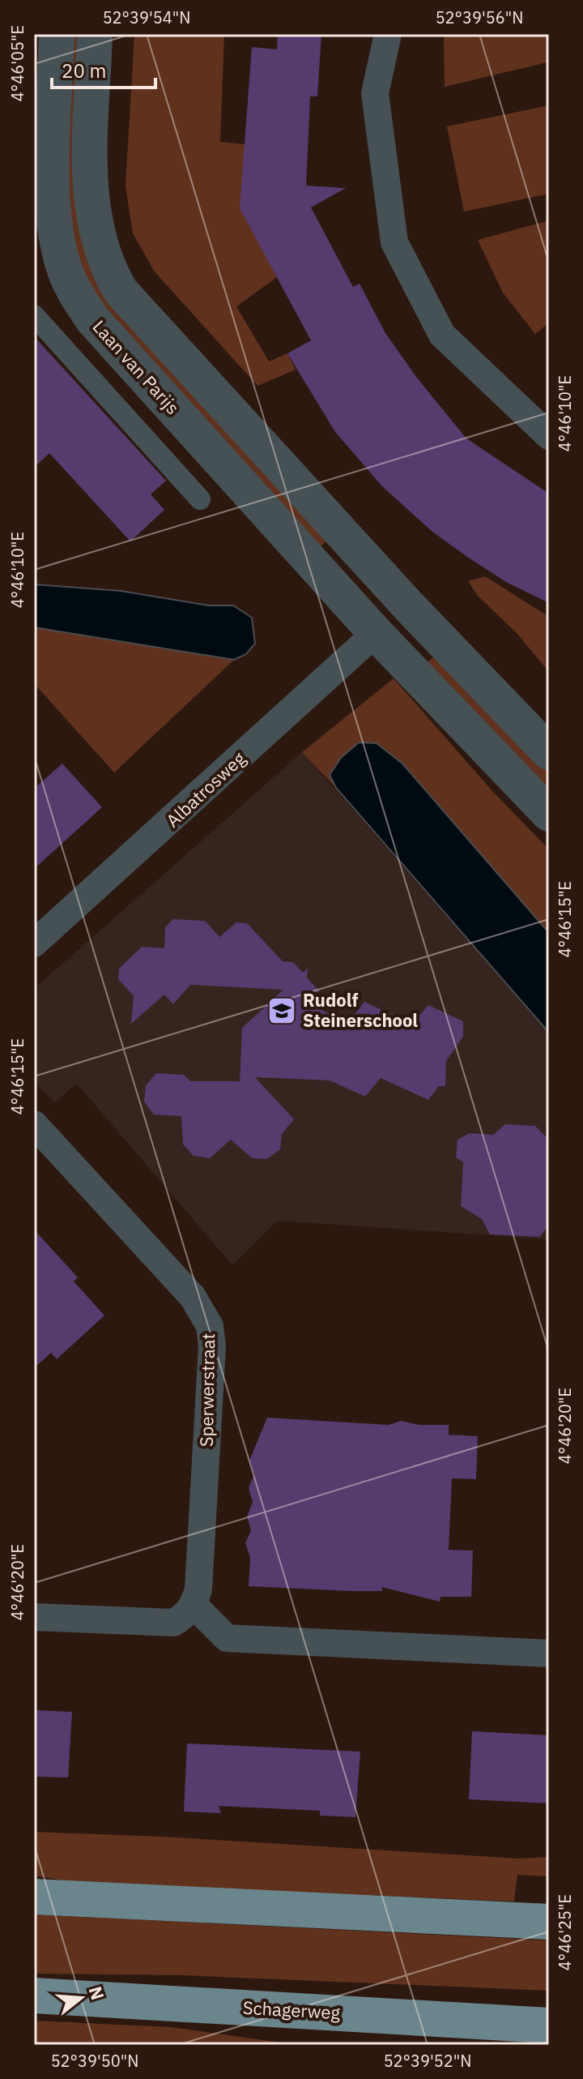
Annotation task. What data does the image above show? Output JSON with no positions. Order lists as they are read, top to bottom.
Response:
{
  "streets": {
    "main road": ["Schagerweg"],
    "street": ["Laan van Parijs", "Albatrosweg", "Sperwerstraat"]
  },
  "crossings": [
    ["Laan van Parijs", "Albatrosweg"]
  ],
  "places": {
    "school or university": ["Rudolf Steinerschool"]
  },
  "scale_bar": "20 m",
  "north": "right",
  "coordinates": [
    "52°39'54\"N",
    "52°39'56\"N",
    "4°46'05\"E",
    "4°46'10\"E",
    "4°46'15\"E",
    "4°46'20\"E",
    "4°46'25\"E",
    "52°39'50\"N",
    "52°39'52\"N"
  ]
}
